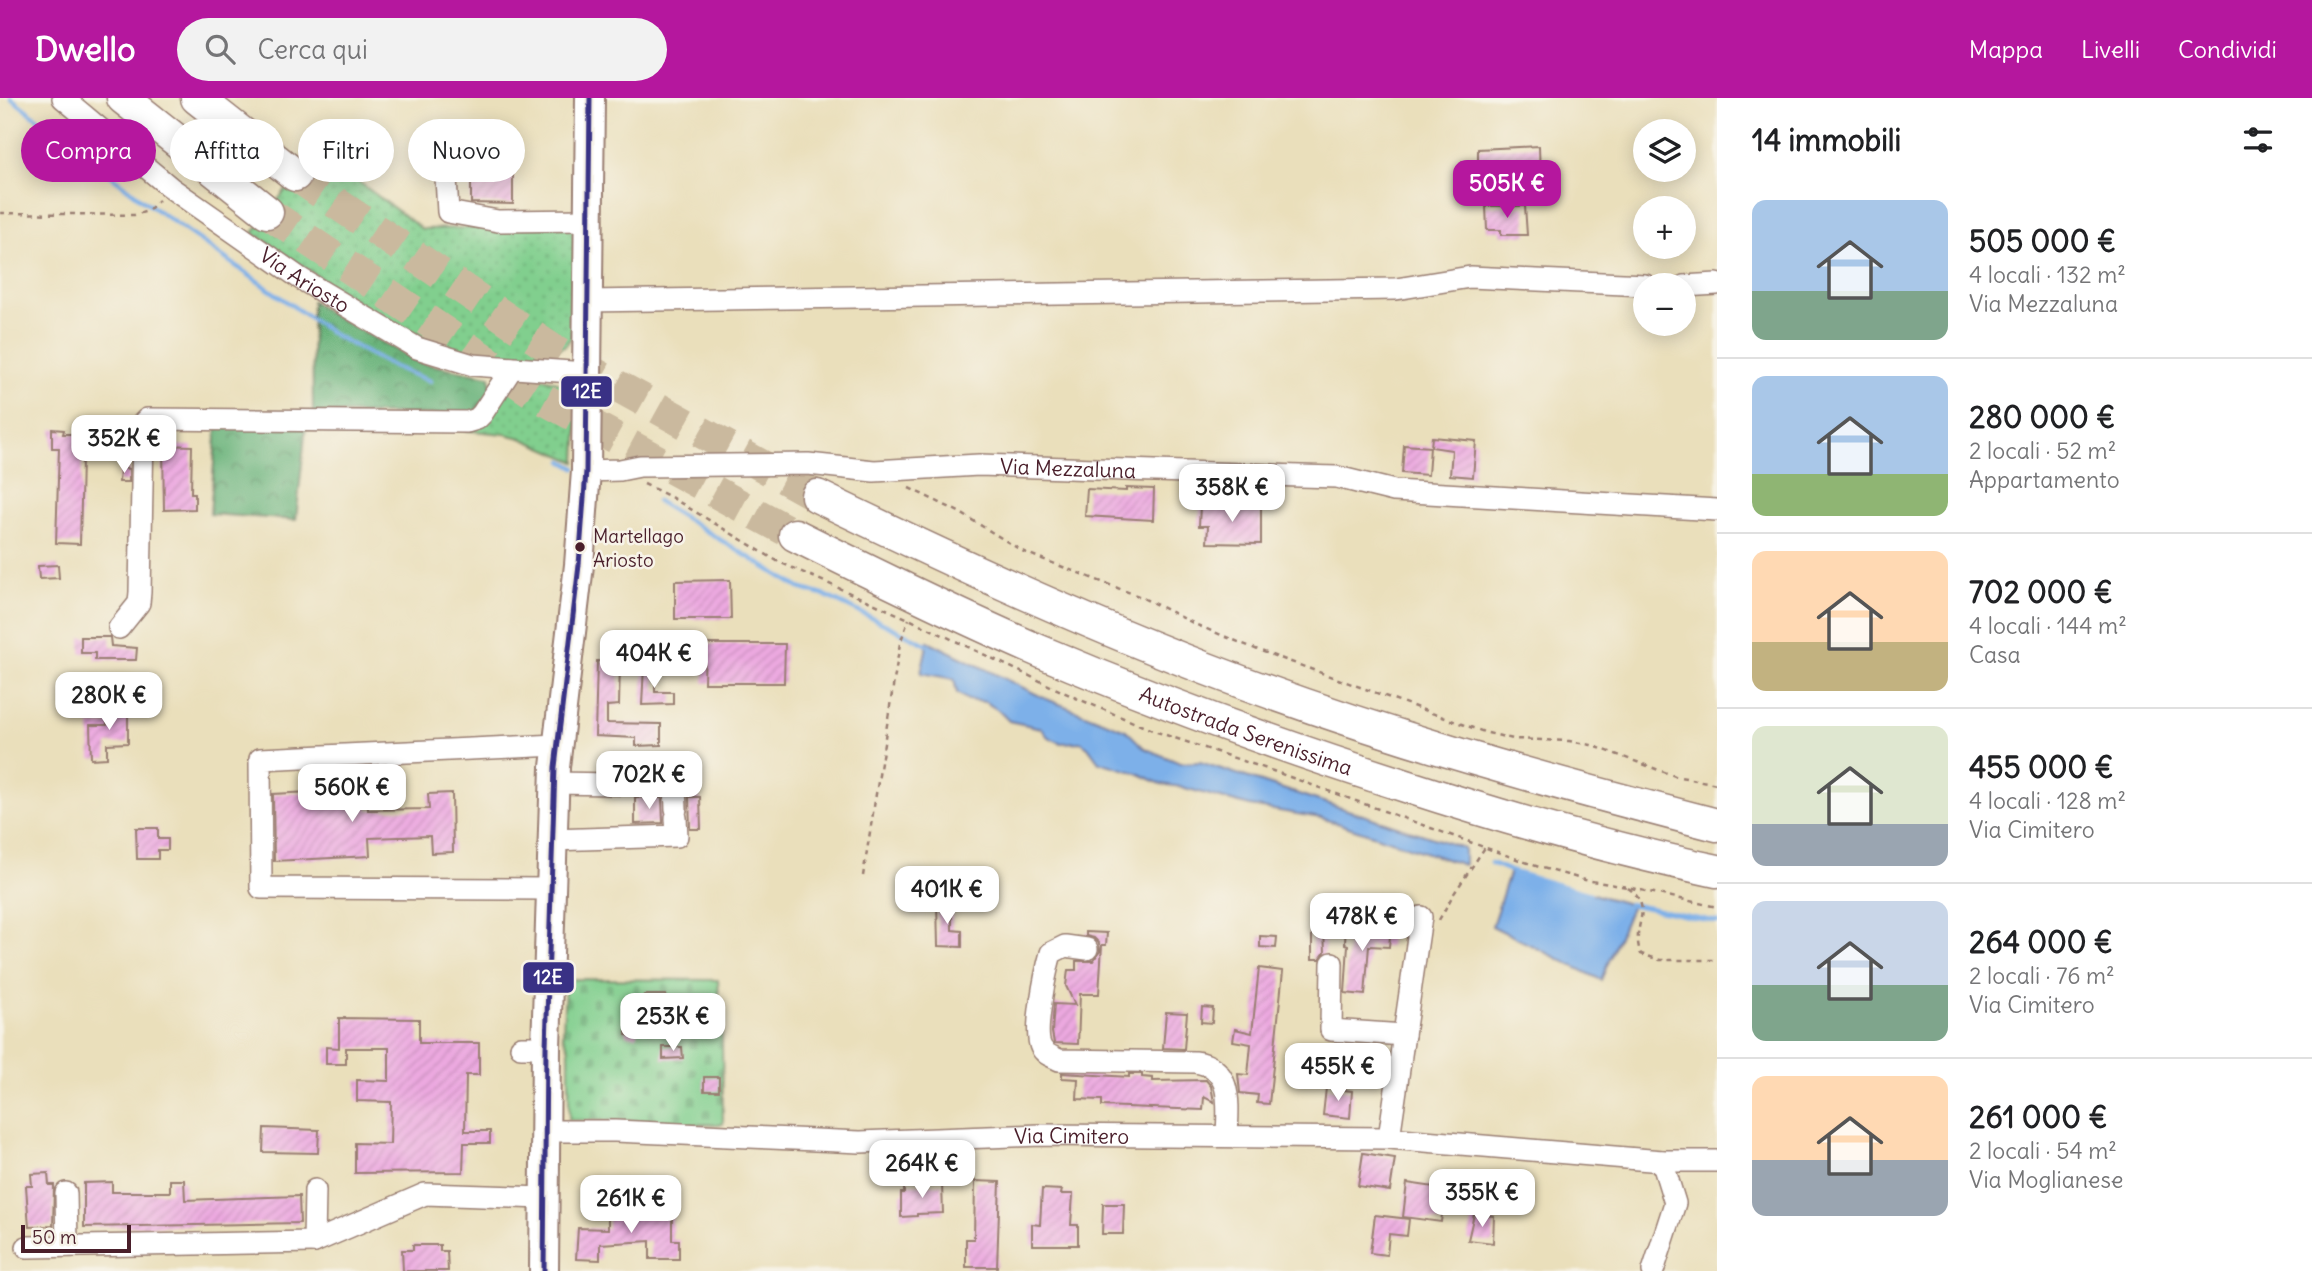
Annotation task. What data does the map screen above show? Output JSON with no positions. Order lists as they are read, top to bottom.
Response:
{
  "streets": {
    "highway": ["Autostrada Serenissima"],
    "street": ["Via Ariosto", "Via Mezzaluna", "Via Cimitero"]
  },
  "places": ["Martellago Ariosto"],
  "lines": ["transit line 12E"],
  "scale_bar": "50 m",
  "page": {
    "header": "Dwello",
    "search": "Cerca qui",
    "nav": ["Mappa", "Livelli", "Condividi"],
    "heading": "14 immobili",
    "map_buttons": ["+", "−"],
    "chip": [
      "Compra",
      "Affitta",
      "Filtri",
      "Nuovo"
    ],
    "price": [
      "505K €",
      "352K €",
      "358K €",
      "404K €",
      "280K €",
      "702K €",
      "560K €",
      "401K €",
      "478K €",
      "253K €",
      "455K €",
      "264K €",
      "355K €",
      "261K €"
    ],
    "list": [
      {
        "name": "505 000 €",
        "note": "4 locali · 132 m² · Via Mezzaluna"
      },
      {
        "name": "280 000 €",
        "note": "2 locali · 52 m² · Appartamento"
      },
      {
        "name": "702 000 €",
        "note": "4 locali · 144 m² · Casa"
      },
      {
        "name": "455 000 €",
        "note": "4 locali · 128 m² · Via Cimitero"
      },
      {
        "name": "264 000 €",
        "note": "2 locali · 76 m² · Via Cimitero"
      },
      {
        "name": "261 000 €",
        "note": "2 locali · 54 m² · Via Moglianese"
      }
    ],
    "scale": "50 m"
  }
}
